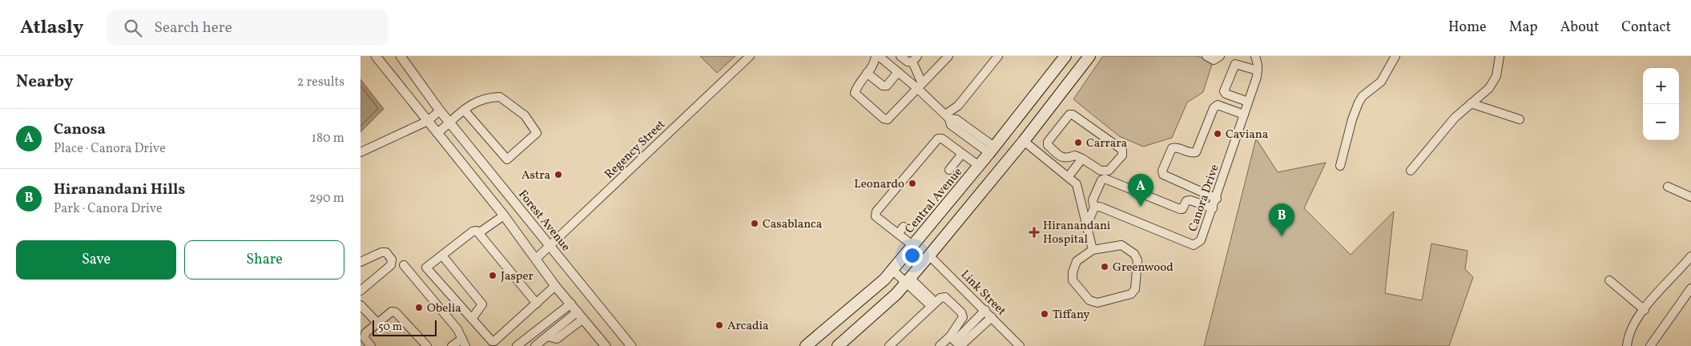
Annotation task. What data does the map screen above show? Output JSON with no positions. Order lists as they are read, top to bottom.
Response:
{
  "streets": {
    "main road": ["Central Avenue"],
    "street": [
      "Regency Street",
      "Canora Drive",
      "Forest Avenue",
      "Link Street"
    ]
  },
  "crossings": [
    ["Regency Street", "Forest Avenue"]
  ],
  "places": {
    "other": [
      "Caviana",
      "Carrara",
      "Astra",
      "Leonardo",
      "Casablanca",
      "Greenwood",
      "Jasper",
      "Obelia",
      "Tiffany",
      "Arcadia"
    ],
    "health": ["Hiranandani Hospital"]
  },
  "scale_bar": "50 m",
  "page": {
    "header": "Atlasly",
    "search": "Search here",
    "nav": [
      "Home",
      "Map",
      "About",
      "Contact"
    ],
    "heading": ["Nearby", "2 results"],
    "map_buttons": ["+", "−"],
    "list": [
      {
        "mark": "A",
        "name": "Canosa",
        "note": "Place · Canora Drive",
        "value": "180 m"
      },
      {
        "mark": "B",
        "name": "Hiranandani Hills",
        "note": "Park · Canora Drive",
        "value": "290 m"
      }
    ],
    "pins": ["A", "B"],
    "buttons": ["Save", "Share"],
    "scale": "50 m"
  }
}
